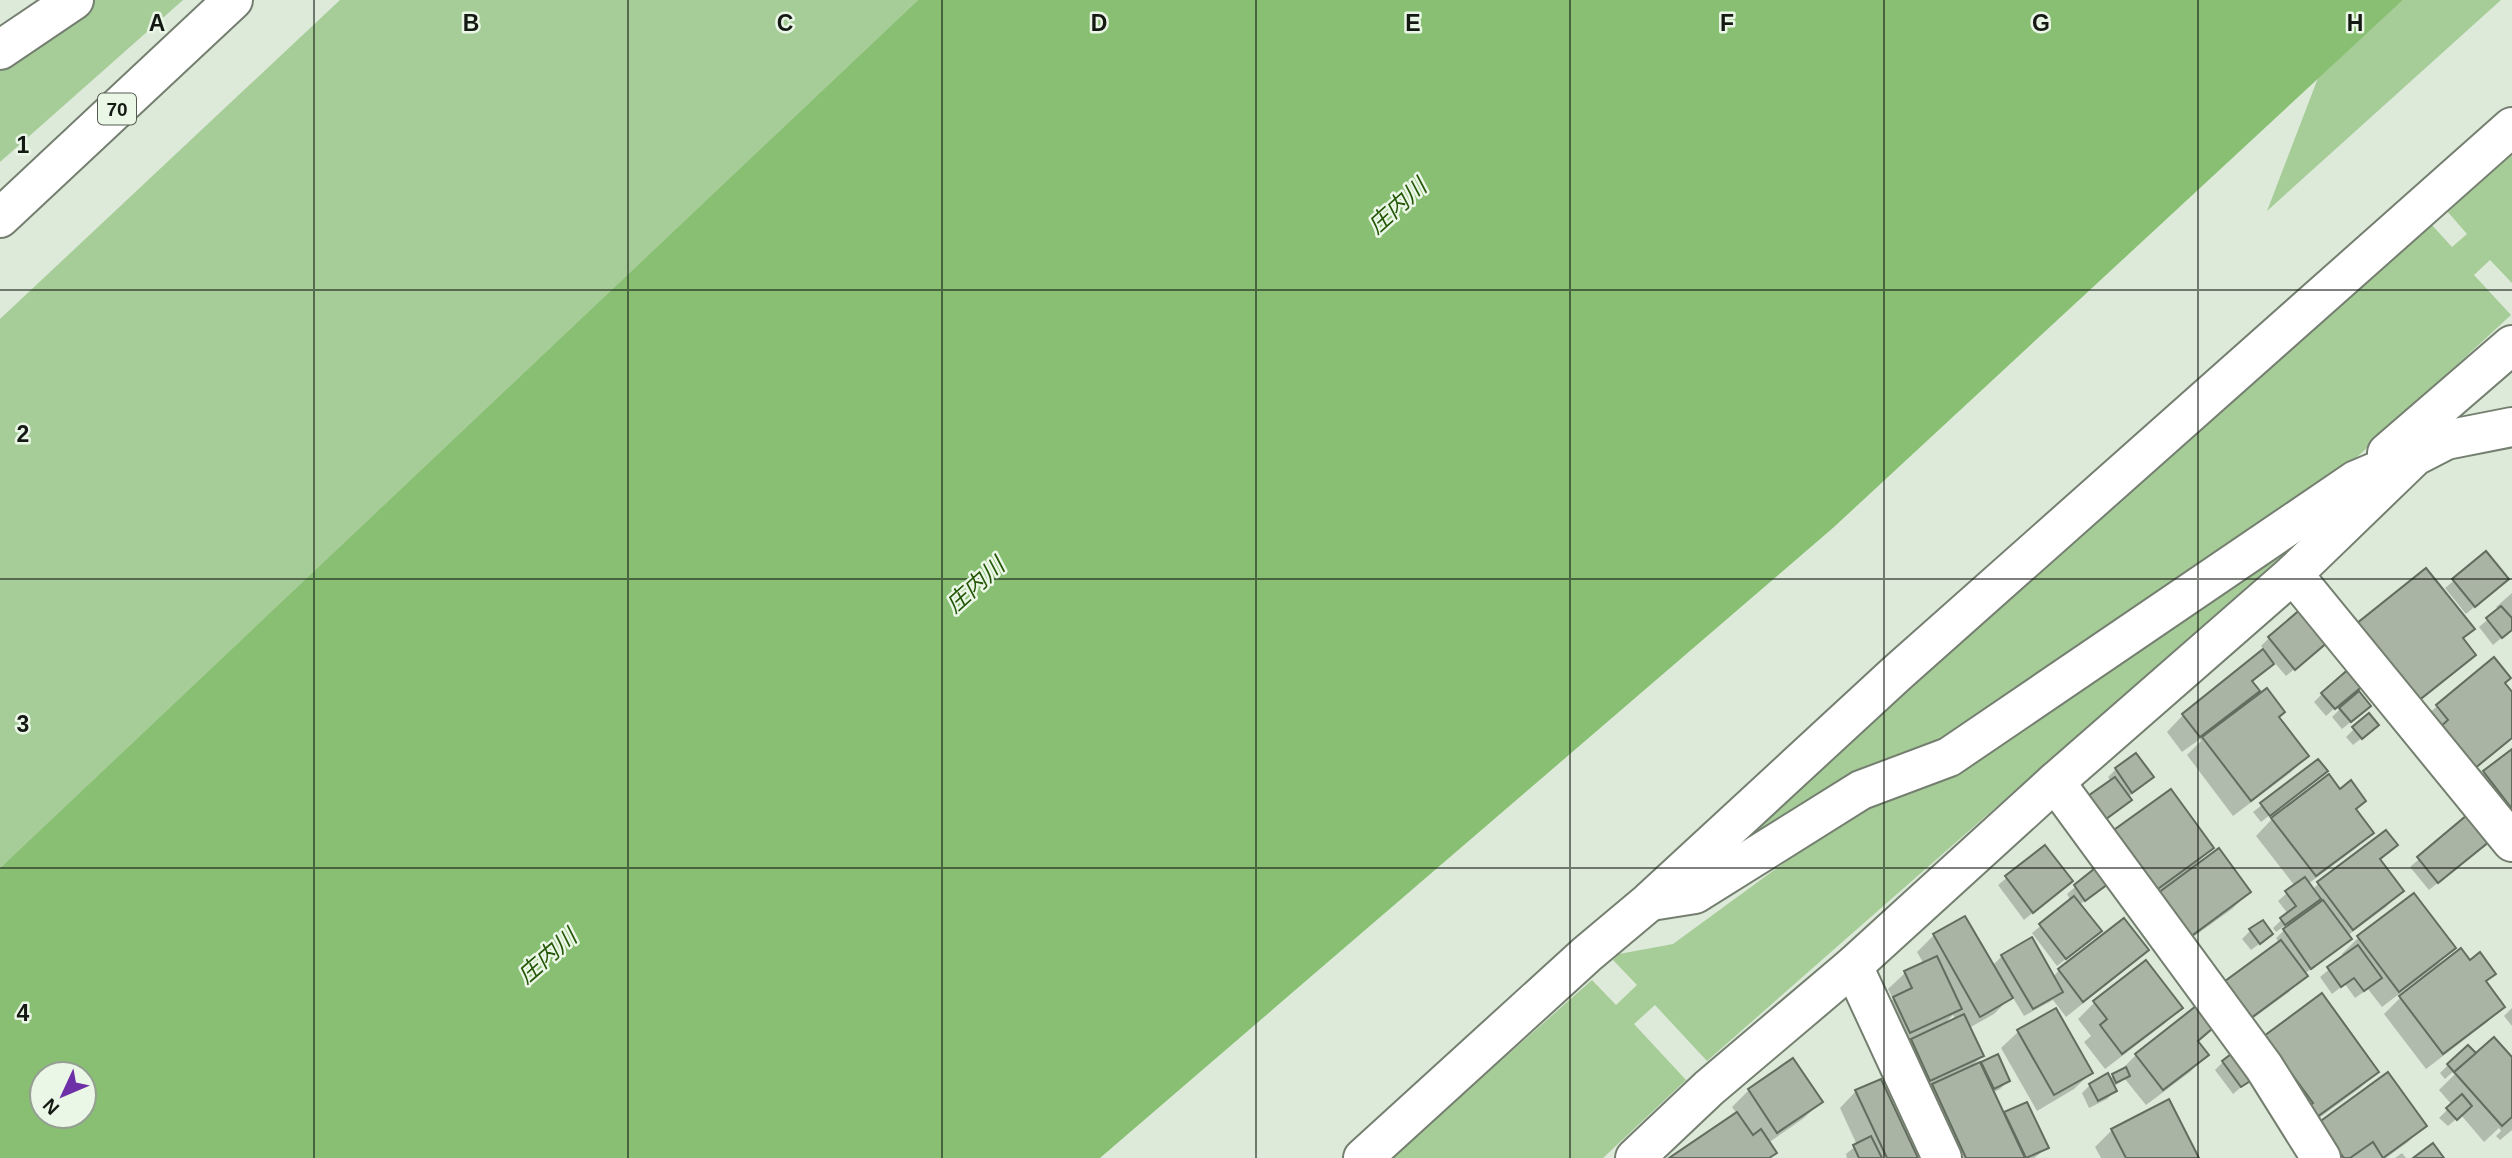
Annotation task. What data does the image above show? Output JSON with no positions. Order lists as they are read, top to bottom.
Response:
{
  "streets": {
    "street": ["70"]
  },
  "water": ["庄内川"],
  "north": "bottom left",
  "grid": {
    "columns": [
      "A",
      "B",
      "C",
      "D",
      "E",
      "F",
      "G",
      "H"
    ],
    "rows": [
      "1",
      "2",
      "3",
      "4"
    ]
  }
}
